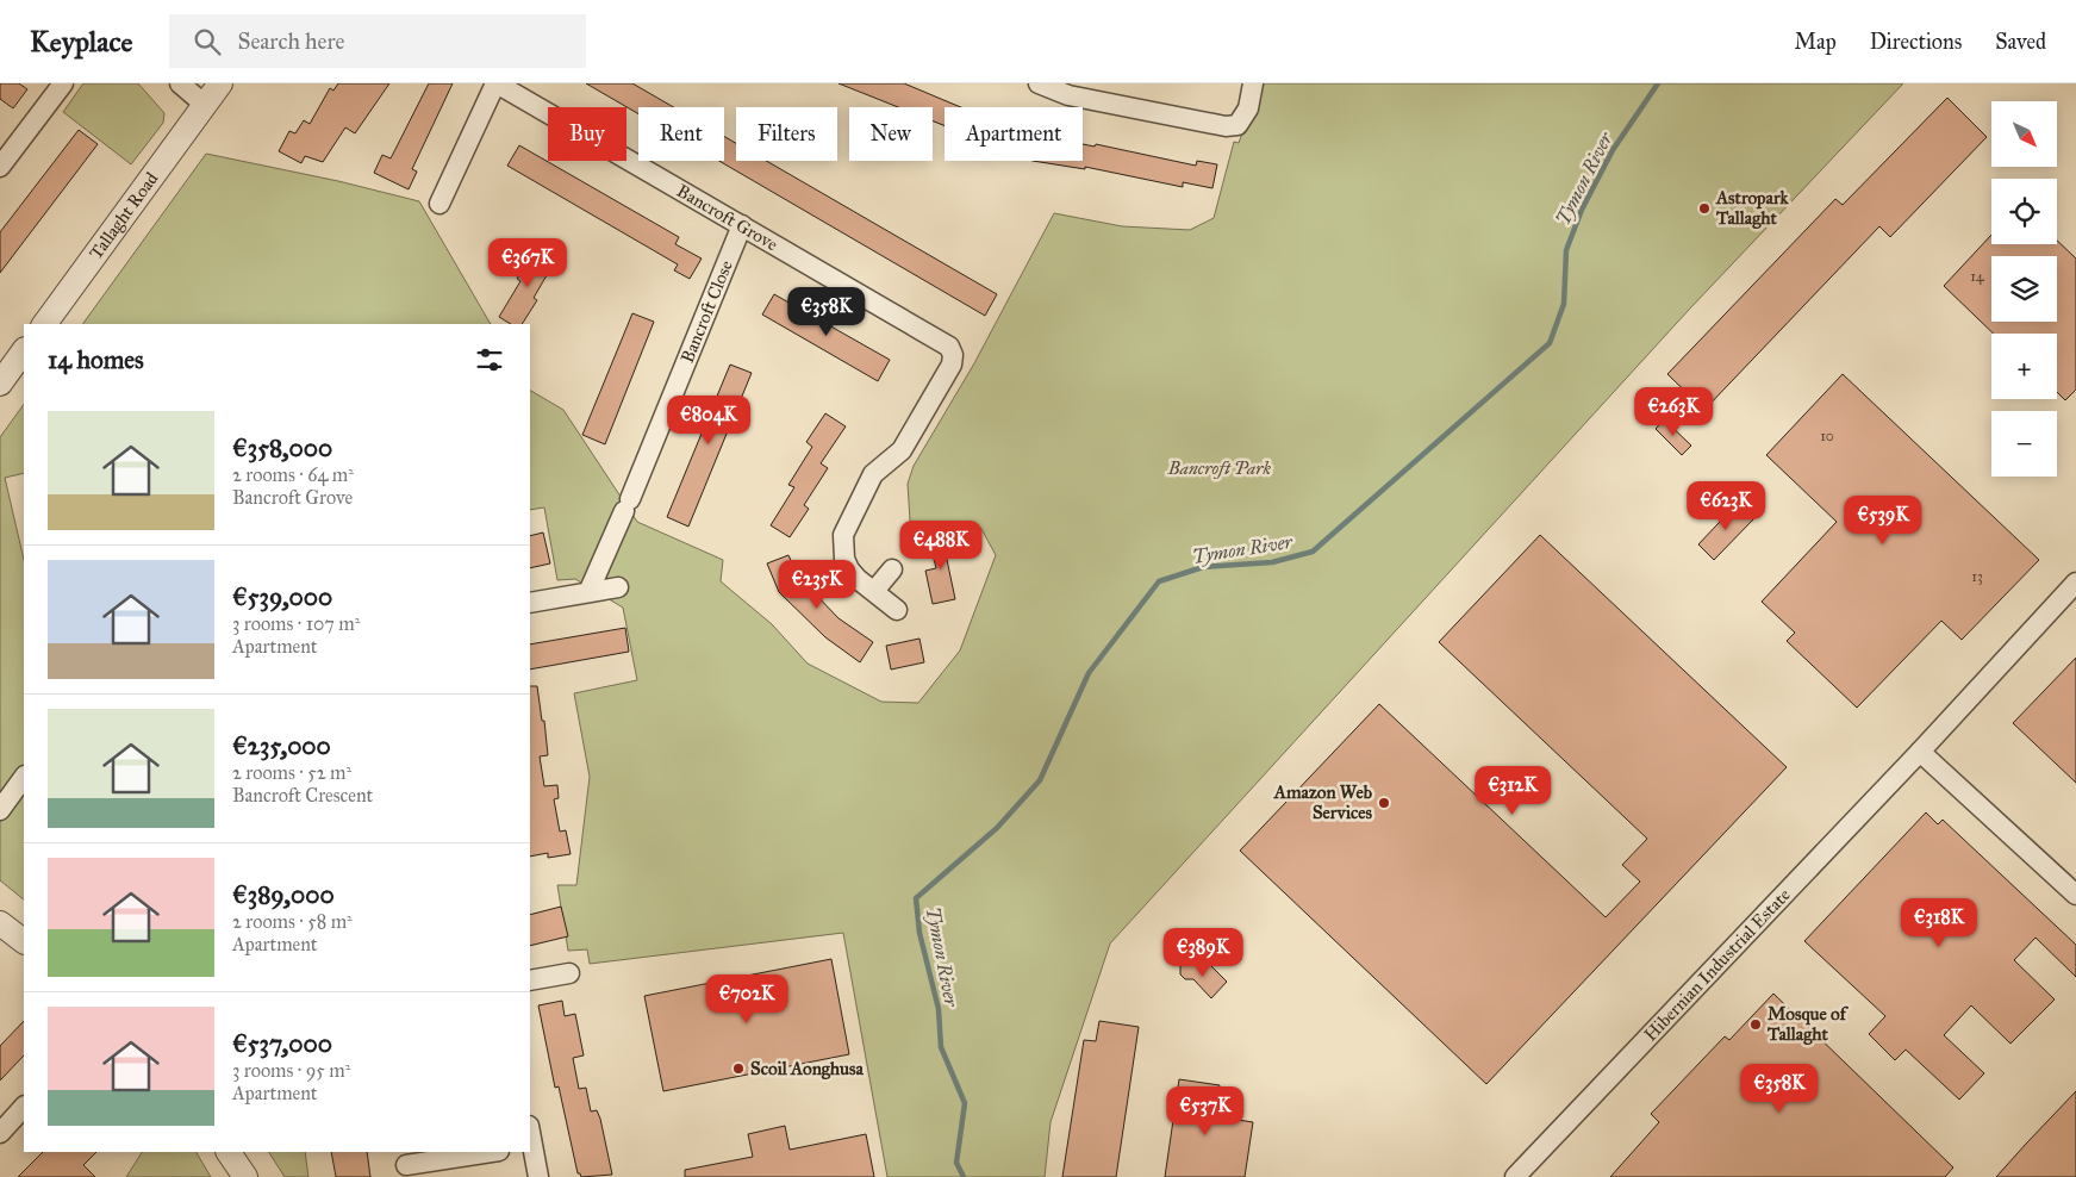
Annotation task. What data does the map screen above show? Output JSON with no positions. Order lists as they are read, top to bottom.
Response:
{
  "streets": {
    "street": [
      "Tallaght Road",
      "Bancroft Grove",
      "Bancroft Close",
      "Hibernian Industrial Estate"
    ]
  },
  "crossings": [
    ["Bancroft Grove", "Bancroft Close"]
  ],
  "water": ["Tymon River"],
  "parks": ["Bancroft Park"],
  "places": [
    "Astropark Tallaght",
    "Amazon Web Services",
    "Mosque of Tallaght",
    "Scoil Aonghusa"
  ],
  "house_numbers": ["14", "10", "13"],
  "north": "bottom right",
  "page": {
    "header": "Keyplace",
    "search": "Search here",
    "nav": ["Map", "Directions", "Saved"],
    "map_buttons": ["+", "−"],
    "chip": [
      "Buy",
      "Rent",
      "Filters",
      "New",
      "Apartment"
    ],
    "price": [
      "€367K",
      "€358K",
      "€263K",
      "€804K",
      "€623K",
      "€539K",
      "€488K",
      "€235K",
      "€312K",
      "€318K",
      "€389K",
      "€702K",
      "€358K",
      "€537K"
    ],
    "heading": "14 homes",
    "list": [
      {
        "name": "€358,000",
        "note": "2 rooms · 64 m² · Bancroft Grove"
      },
      {
        "name": "€539,000",
        "note": "3 rooms · 107 m² · Apartment"
      },
      {
        "name": "€235,000",
        "note": "2 rooms · 52 m² · Bancroft Crescent"
      },
      {
        "name": "€389,000",
        "note": "2 rooms · 58 m² · Apartment"
      },
      {
        "name": "€537,000",
        "note": "3 rooms · 95 m² · Apartment"
      }
    ]
  }
}
